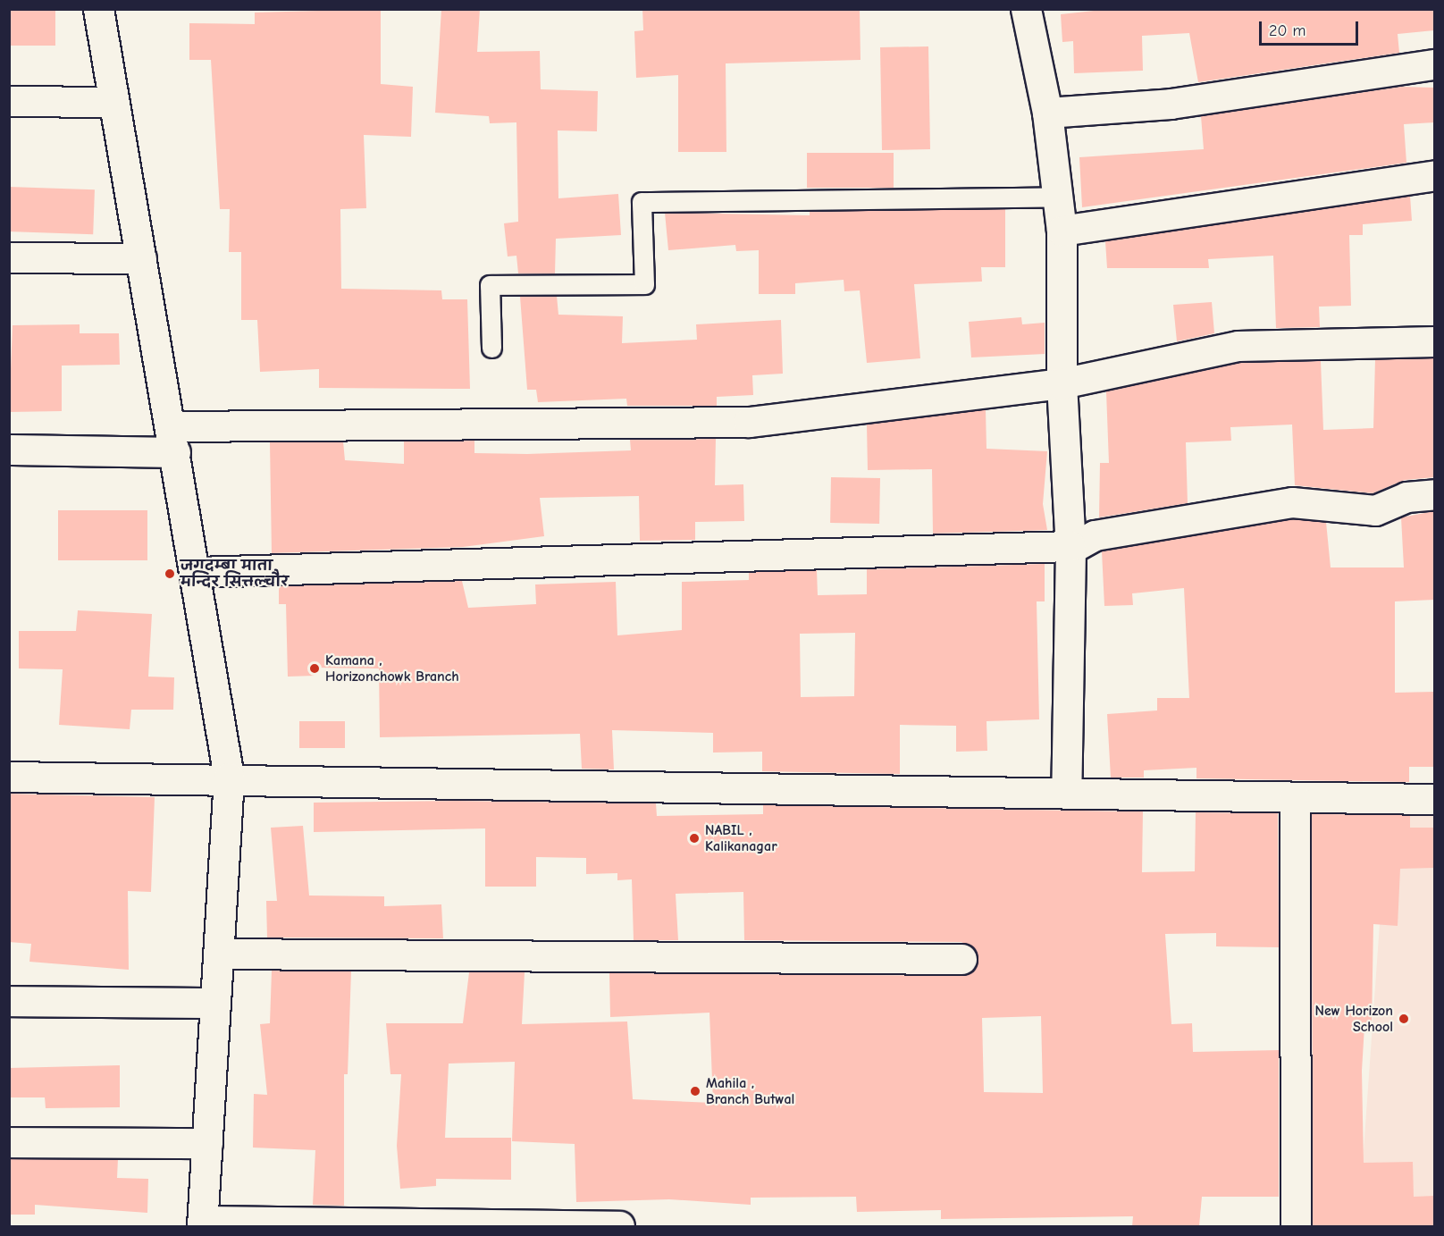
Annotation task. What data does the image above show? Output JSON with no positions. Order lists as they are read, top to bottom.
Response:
{
  "places": [
    "जगदम्बा माता मन्दिर सित्तल्चौर",
    "Kamana , Horizonchowk Branch",
    "NABIL , Kalikanagar",
    "New Horizon School",
    "Mahila , Branch Butwal"
  ],
  "scale_bar": "20 m"
}
